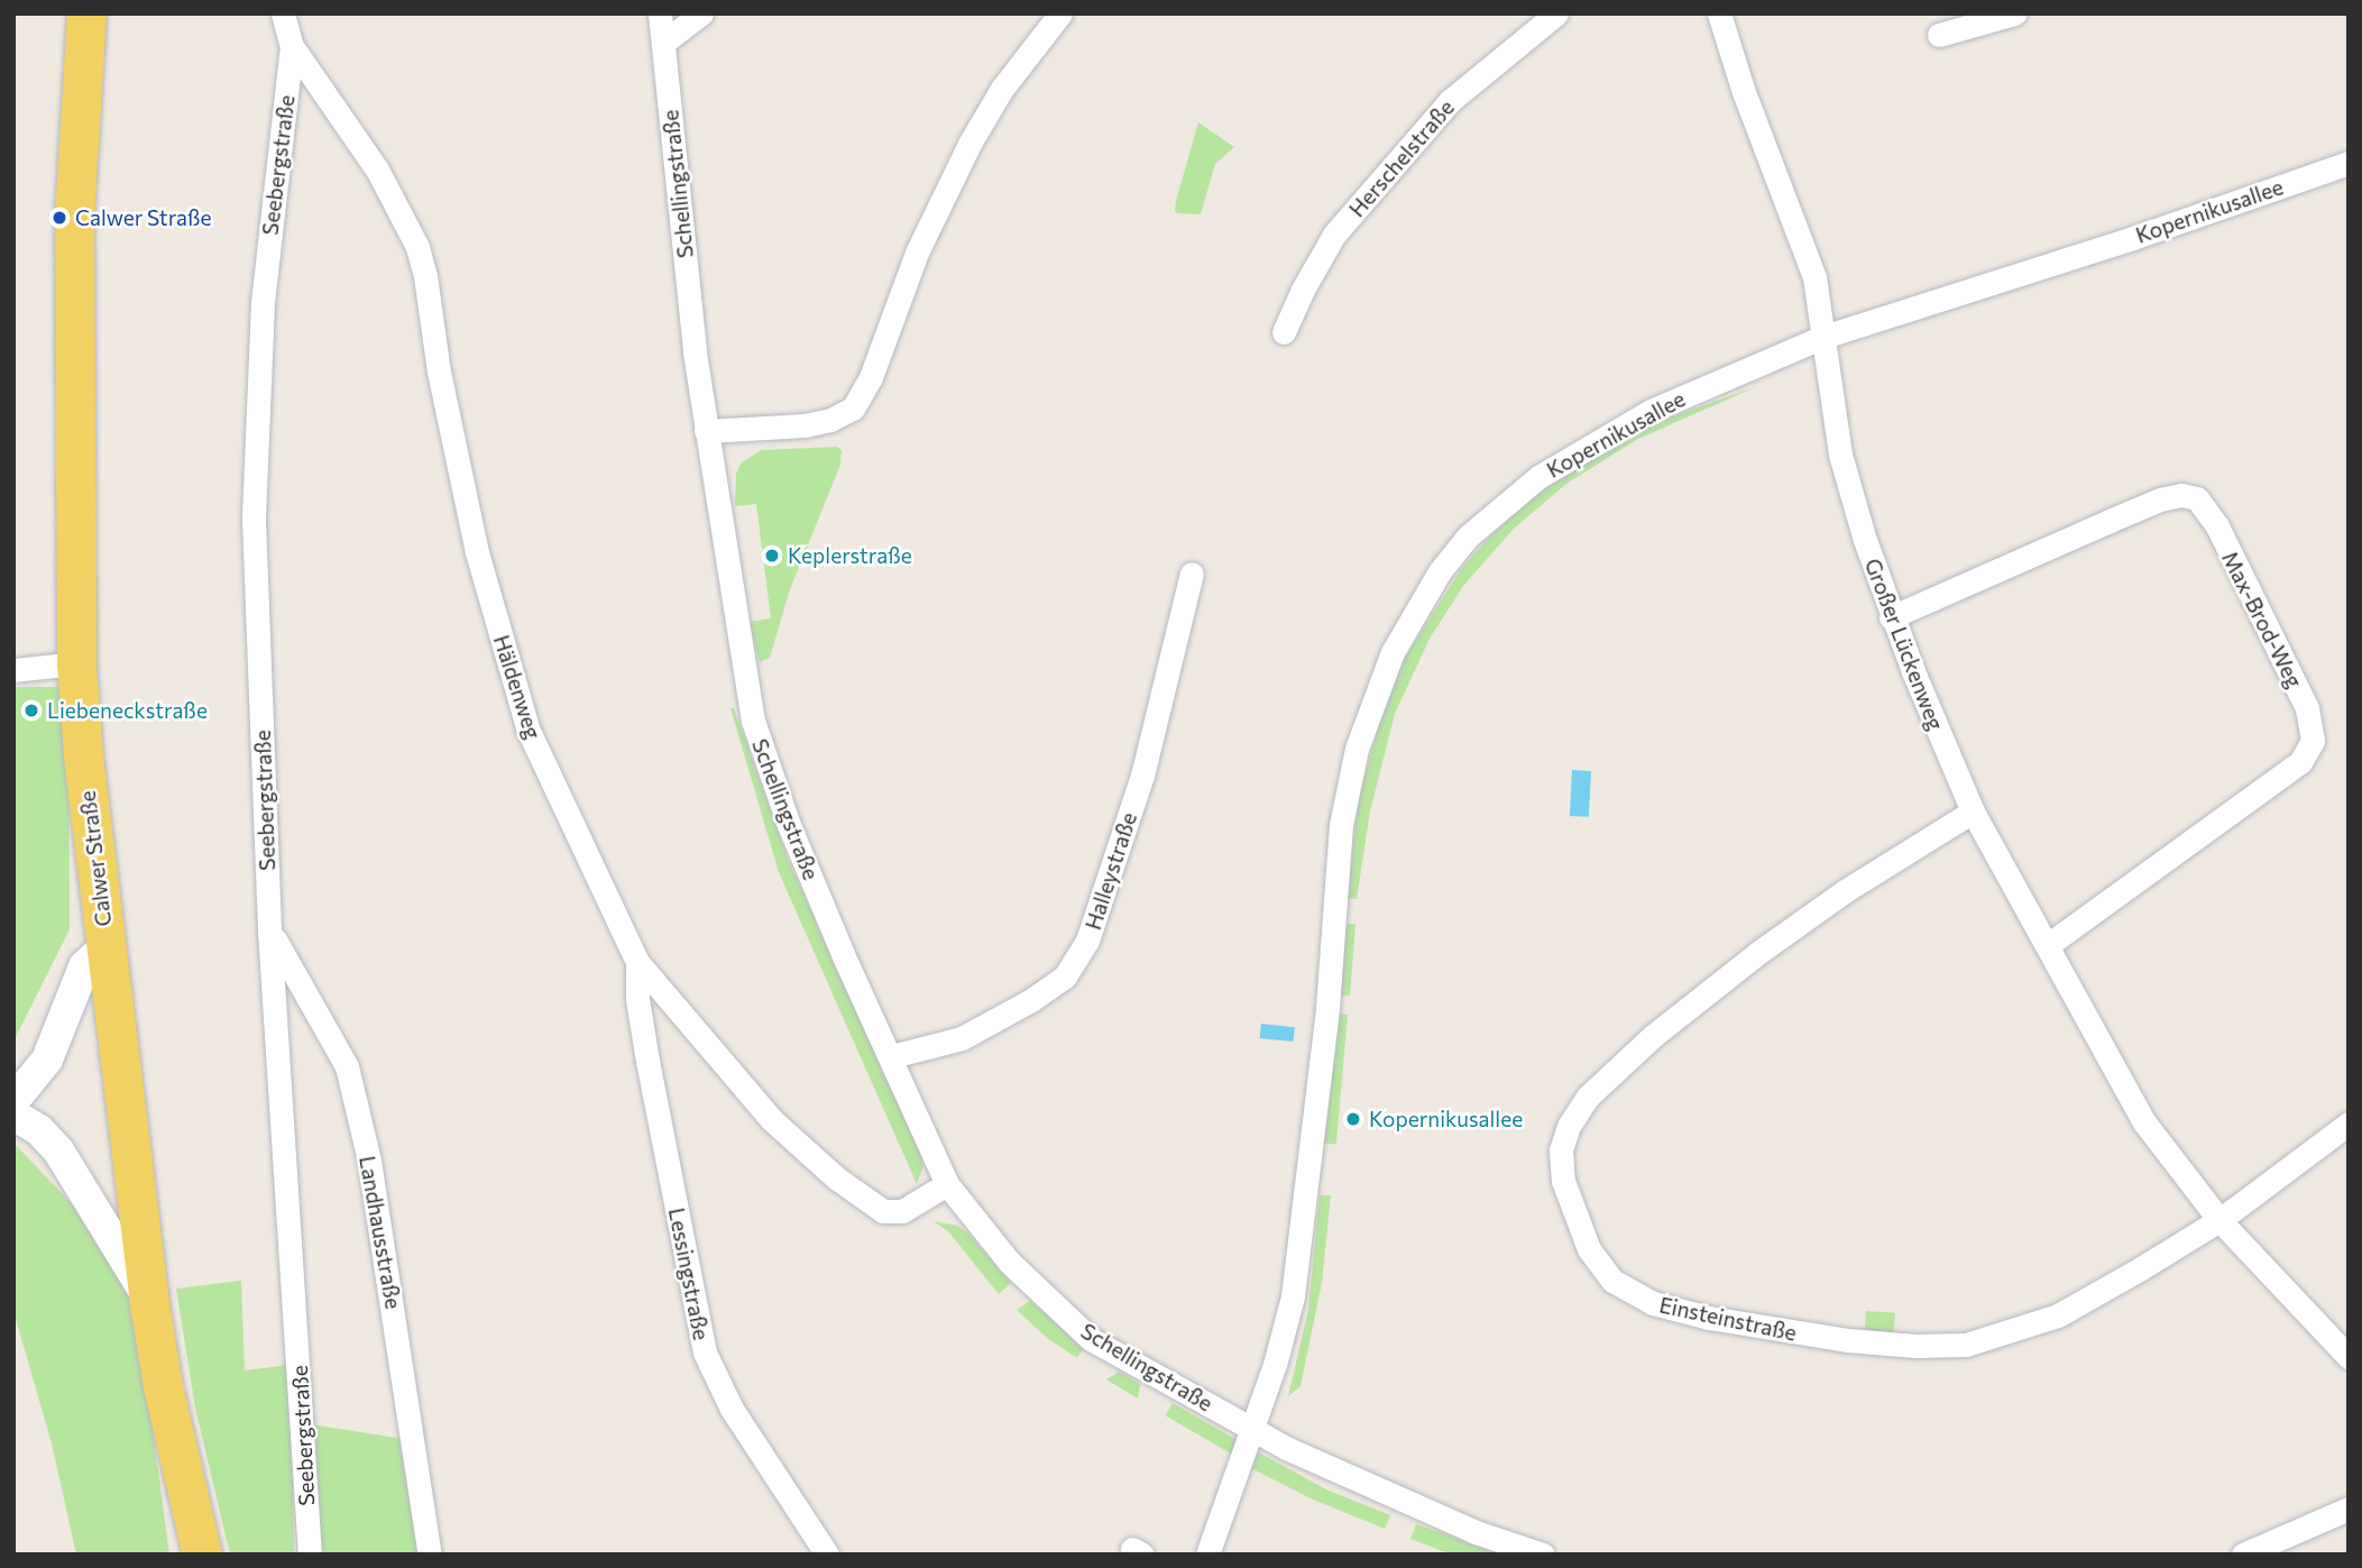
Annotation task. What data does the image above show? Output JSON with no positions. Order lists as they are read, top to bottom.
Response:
{
  "streets": {
    "main road": ["Calwer Straße"],
    "street": [
      "Herschelstraße",
      "Seebergstraße",
      "Schellingstraße",
      "Kopernikusallee",
      "Max-Brod-Weg",
      "Großer Lückenweg",
      "Häldenweg",
      "Halleystraße",
      "Landhausstraße",
      "Lessingstraße",
      "Einsteinstraße"
    ]
  },
  "crossings": [
    ["Seebergstraße", "Häldenweg"],
    ["Seebergstraße", "Landhausstraße"],
    ["Schellingstraße", "Kopernikusallee"],
    ["Schellingstraße", "Häldenweg"],
    ["Schellingstraße", "Halleystraße"],
    ["Kopernikusallee", "Großer Lückenweg"],
    ["Max-Brod-Weg", "Großer Lückenweg"],
    ["Großer Lückenweg", "Einsteinstraße"],
    ["Häldenweg", "Lessingstraße"]
  ],
  "places": [
    "Calwer Straße",
    "Keplerstraße",
    "Liebeneckstraße",
    "Kopernikusallee"
  ]
}
